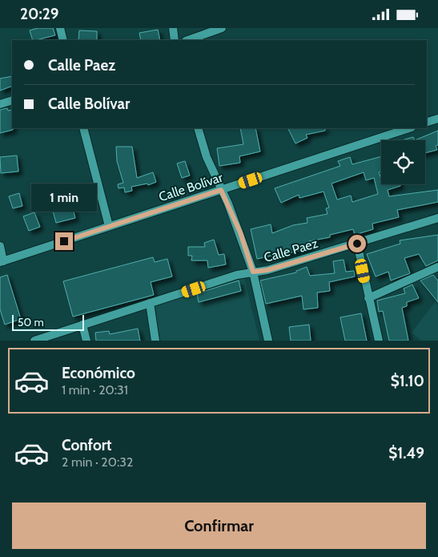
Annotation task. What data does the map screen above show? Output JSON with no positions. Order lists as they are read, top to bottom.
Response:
{
  "streets": {
    "street": ["Calle Bolívar", "Calle Paez"]
  },
  "scale_bar": "50 m",
  "page": {
    "status": "20:29",
    "banner": ["Calle Paez", "Calle Bolívar"],
    "bubble": "1 min",
    "scale": "50 m",
    "list": [
      {
        "name": "Económico",
        "note": "1 min · 20:31",
        "value": "$1.10"
      },
      {
        "name": "Confort",
        "note": "2 min · 20:32",
        "value": "$1.49"
      }
    ],
    "buttons": "Confirmar"
  }
}
